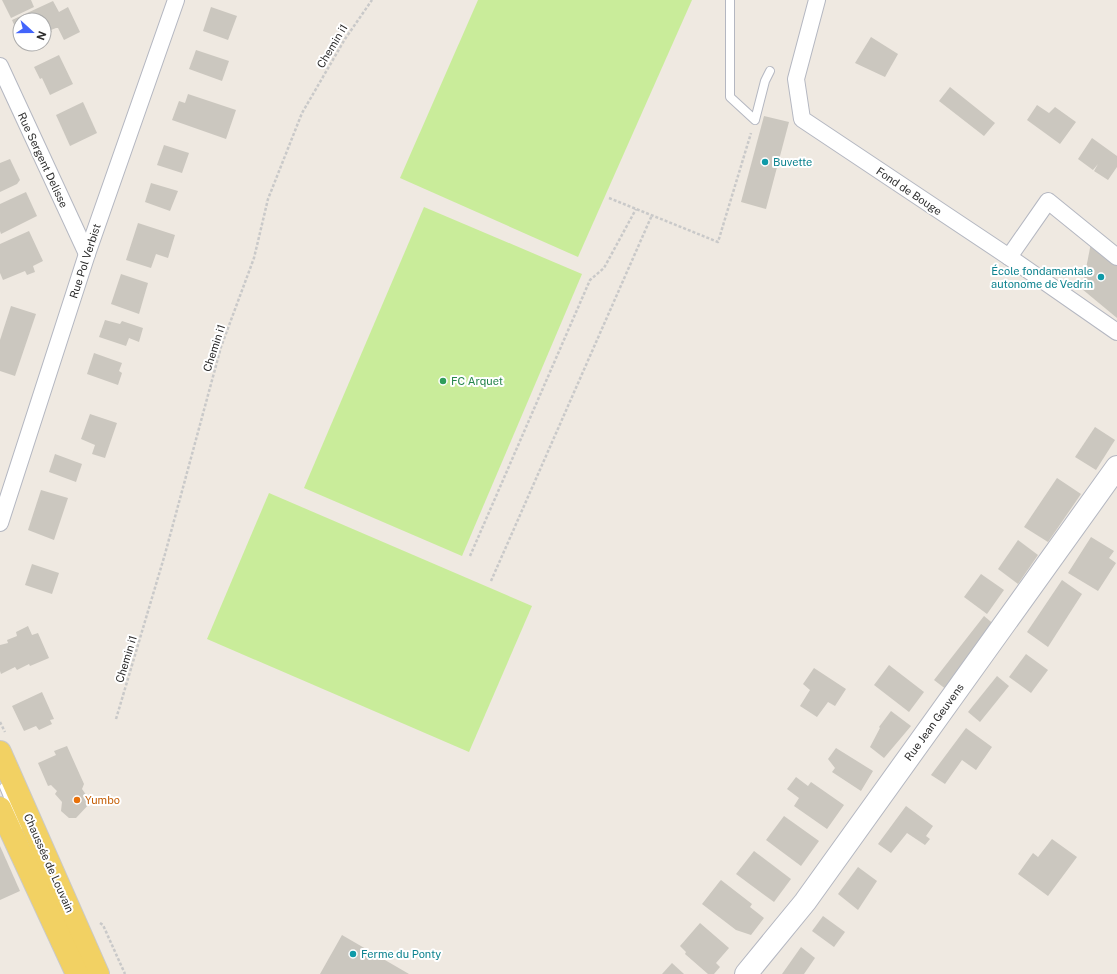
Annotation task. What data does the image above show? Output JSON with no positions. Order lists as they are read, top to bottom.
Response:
{
  "streets": {
    "main road": ["Chaussée de Louvain"],
    "street": [
      "Rue Sergent Delisse",
      "Fond de Bouge",
      "Rue Pol Verbist",
      "Rue Jean Geuvens"
    ],
    "path": ["Chemin i1"]
  },
  "crossings": [
    ["Rue Sergent Delisse", "Rue Pol Verbist"]
  ],
  "places": [
    "Buvette",
    "École fondamentale autonome de Vedrin",
    "FC Arquet",
    "Yumbo",
    "Ferme du Ponty"
  ],
  "north": "right"
}
